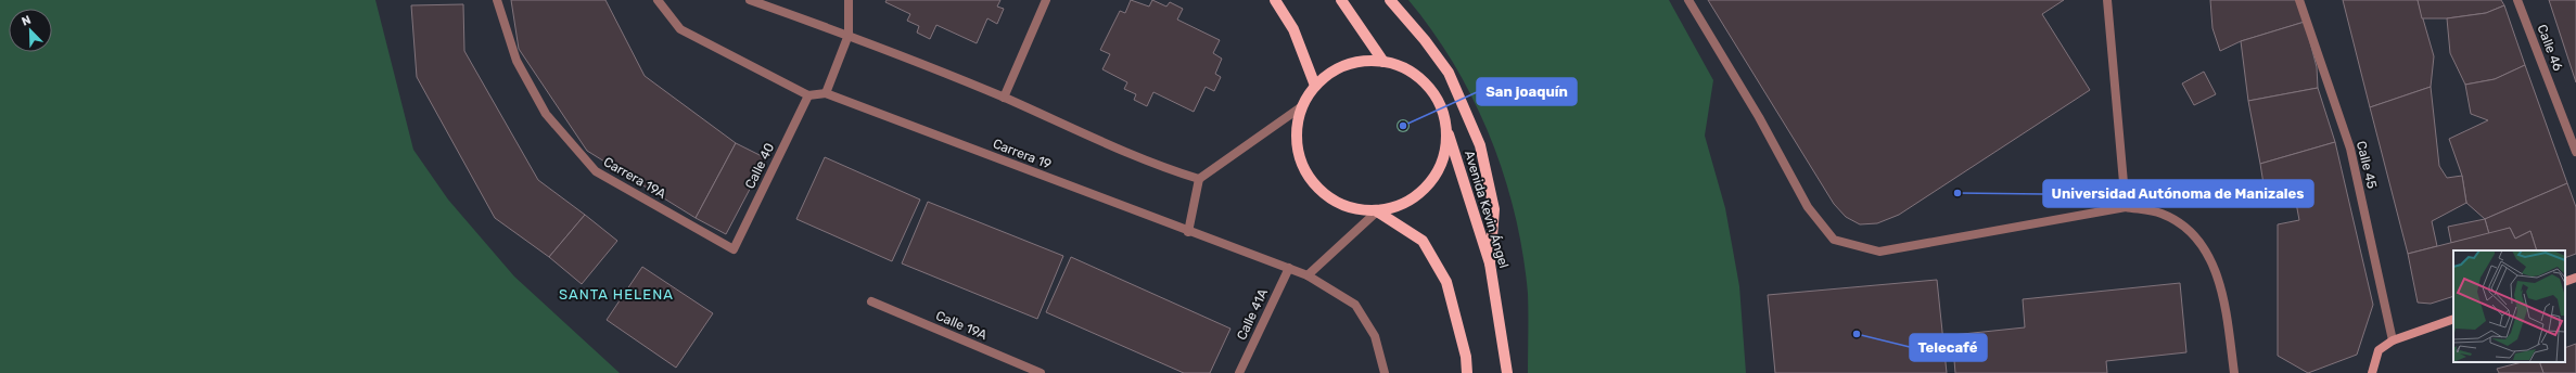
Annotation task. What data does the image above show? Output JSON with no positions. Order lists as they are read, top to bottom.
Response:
{
  "streets": {
    "main road": ["Avenida Kevin Ángel"],
    "street": [
      "Calle 46",
      "Carrera 19",
      "Calle 45",
      "Calle 40",
      "Carrera 19A",
      "Calle 41A",
      "Calle 19A"
    ]
  },
  "crossings": [
    ["Carrera 19", "Calle 40"],
    ["Carrera 19", "Calle 41A"],
    ["Calle 40", "Carrera 19A"]
  ],
  "districts": ["SANTA HELENA"],
  "places": ["San joaquín", "Universidad Autónoma de Manizales", "Telecafé"],
  "north": "top left"
}
